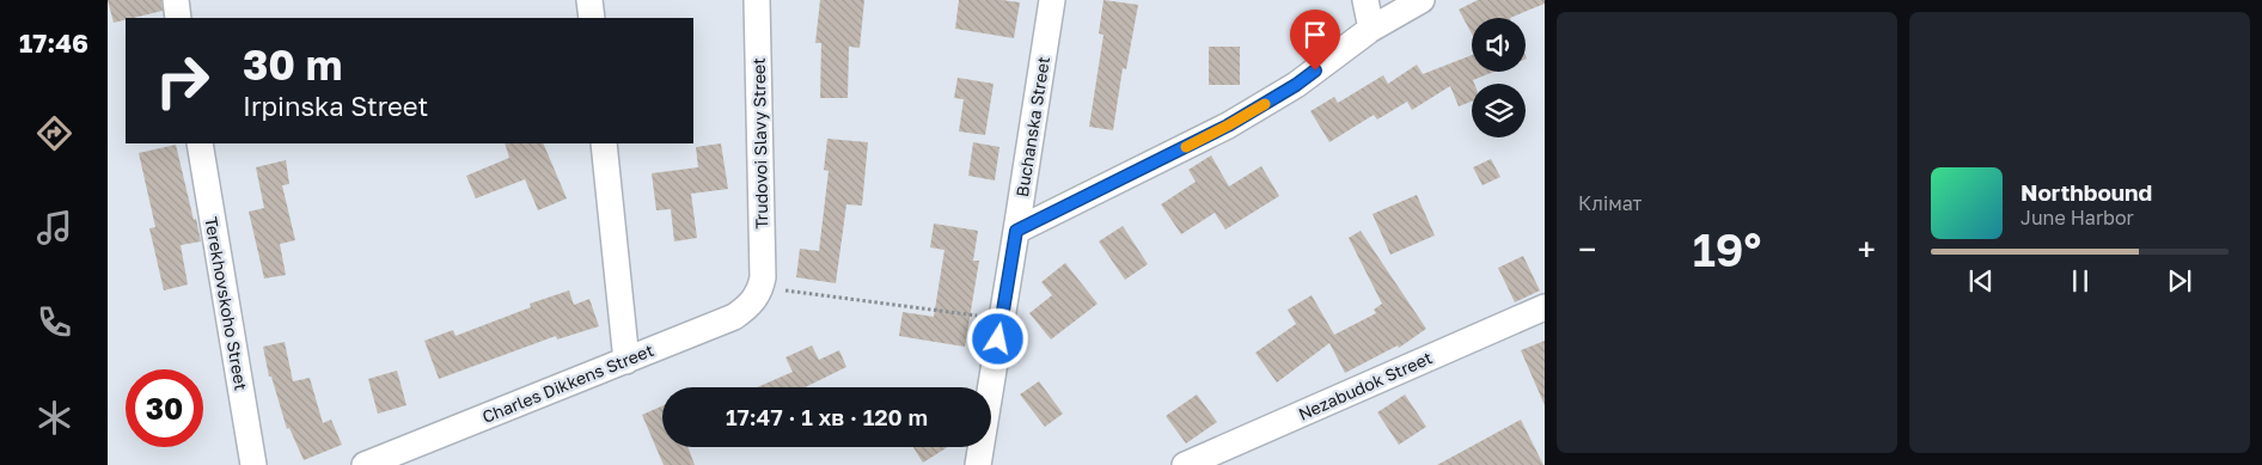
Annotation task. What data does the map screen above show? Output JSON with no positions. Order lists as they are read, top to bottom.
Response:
{
  "streets": {
    "street": [
      "Buchanska Street",
      "Trudovoi Slavy Street",
      "Terekhovskoho Street",
      "Charles Dikkens Street",
      "Nezabudok Street"
    ]
  },
  "crossings": [
    ["Trudovoi Slavy Street", "Charles Dikkens Street"]
  ],
  "page": {
    "tabs": "17:46",
    "tile": "Клімат",
    "turn": ["30 m", "Irpinska Street"],
    "song": ["Northbound", "June Harbor"],
    "heat": ["−", "19°", "+"],
    "limit": "30",
    "trip": "17:47 · 1 хв · 120 m"
  }
}
